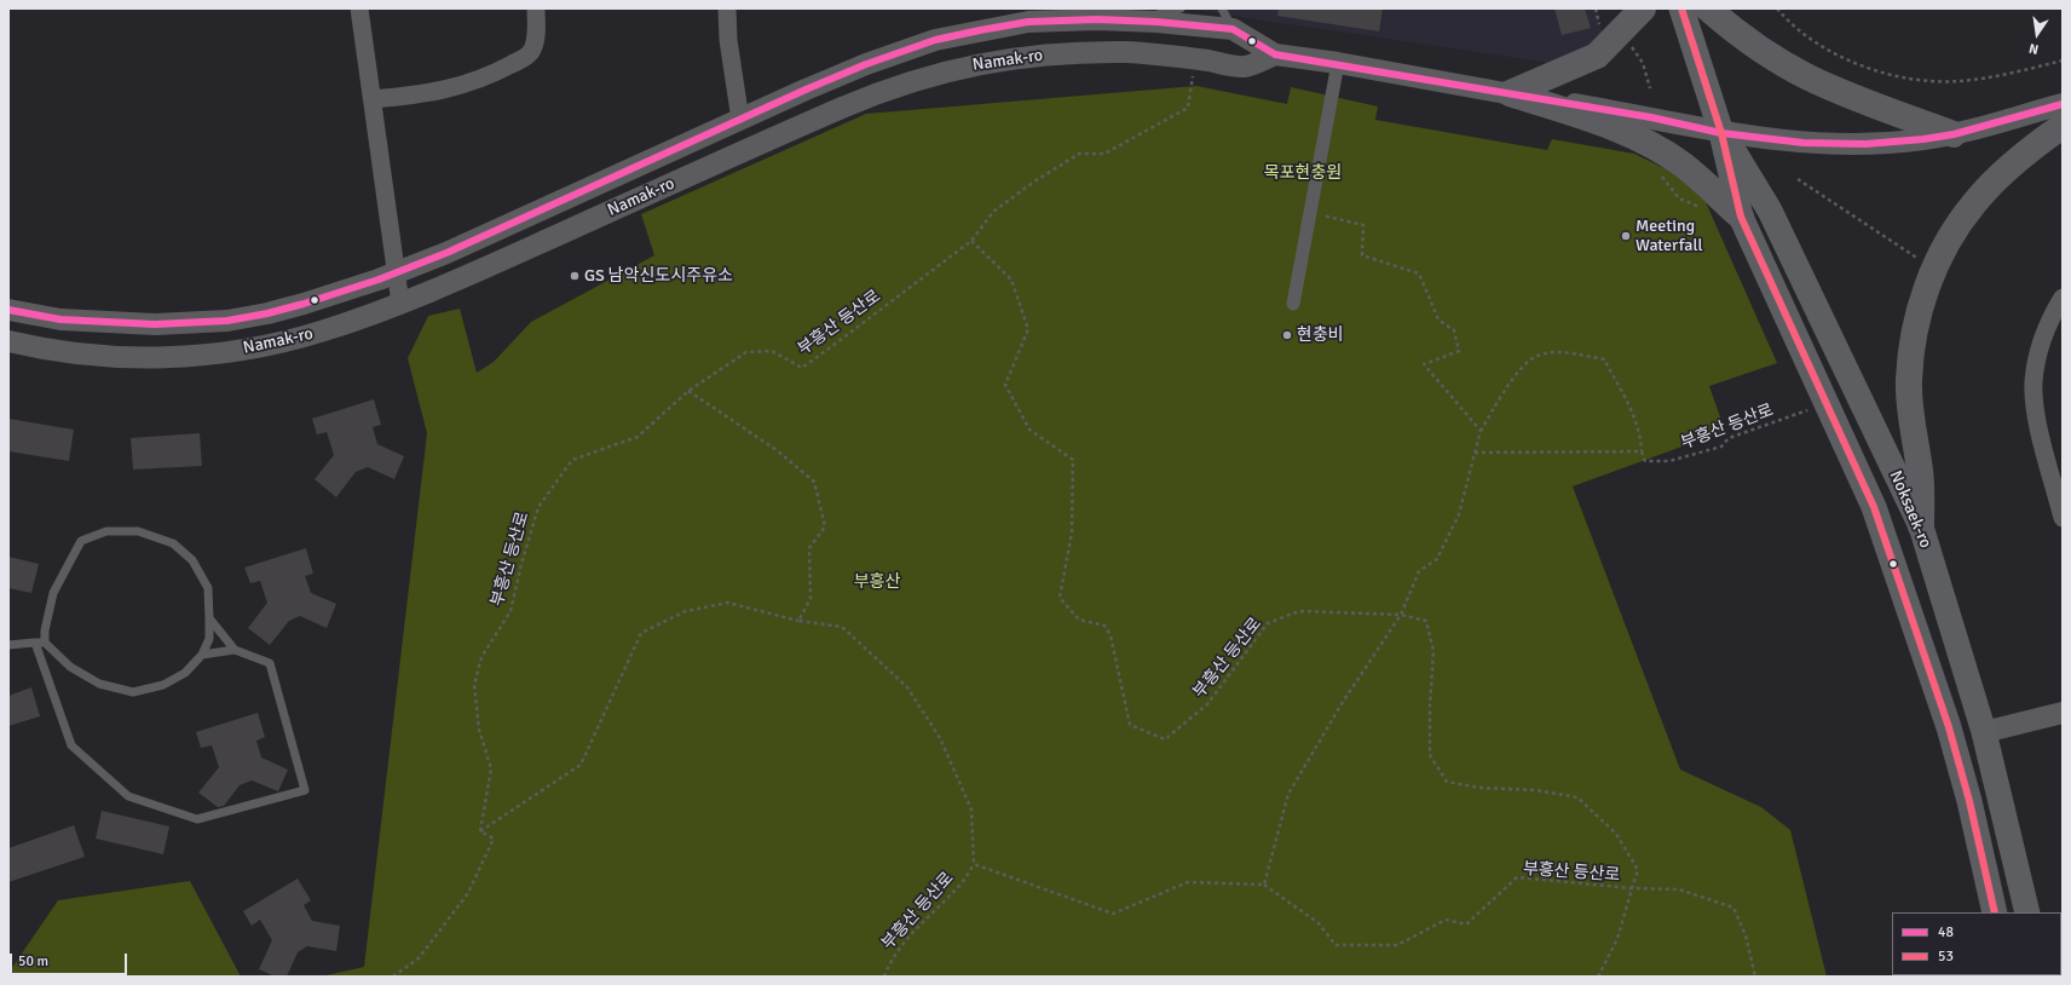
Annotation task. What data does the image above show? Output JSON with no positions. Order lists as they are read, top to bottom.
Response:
{
  "streets": {
    "main road": ["Noksaek-ro"],
    "street": ["Namak-ro"],
    "path": ["부흥산 등산로"]
  },
  "crossings": [
    ["Namak-ro", "부흥산 등산로"],
    ["Namak-ro", "Noksaek-ro"],
    ["부흥산 등산로", "Noksaek-ro"]
  ],
  "parks": ["목포현충원", "부흥산"],
  "places": ["Meeting Waterfall", "GS 남악신도시주유소", "현충비"],
  "lines": ["transit line 53", "transit line 48"],
  "legend": ["48", "53"],
  "scale_bar": "50 m",
  "north": "bottom"
}
